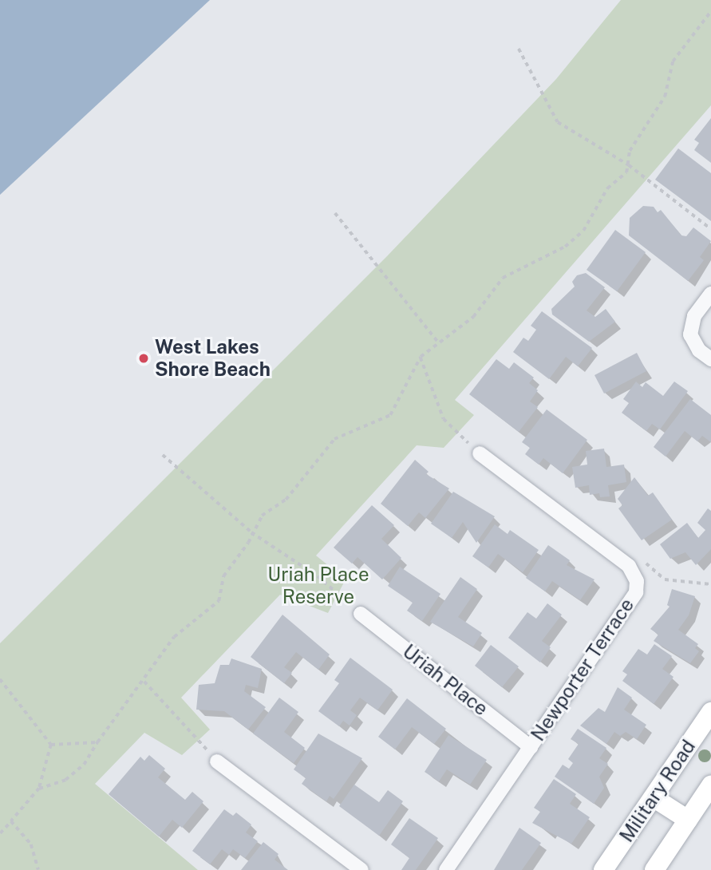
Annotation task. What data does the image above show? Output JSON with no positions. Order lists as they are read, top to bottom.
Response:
{
  "streets": {
    "main road": ["Military Road"],
    "street": ["Newporter Terrace", "Uriah Place"]
  },
  "crossings": [
    ["Newporter Terrace", "Uriah Place"]
  ],
  "parks": ["Uriah Place Reserve"],
  "places": ["West Lakes Shore Beach"]
}
